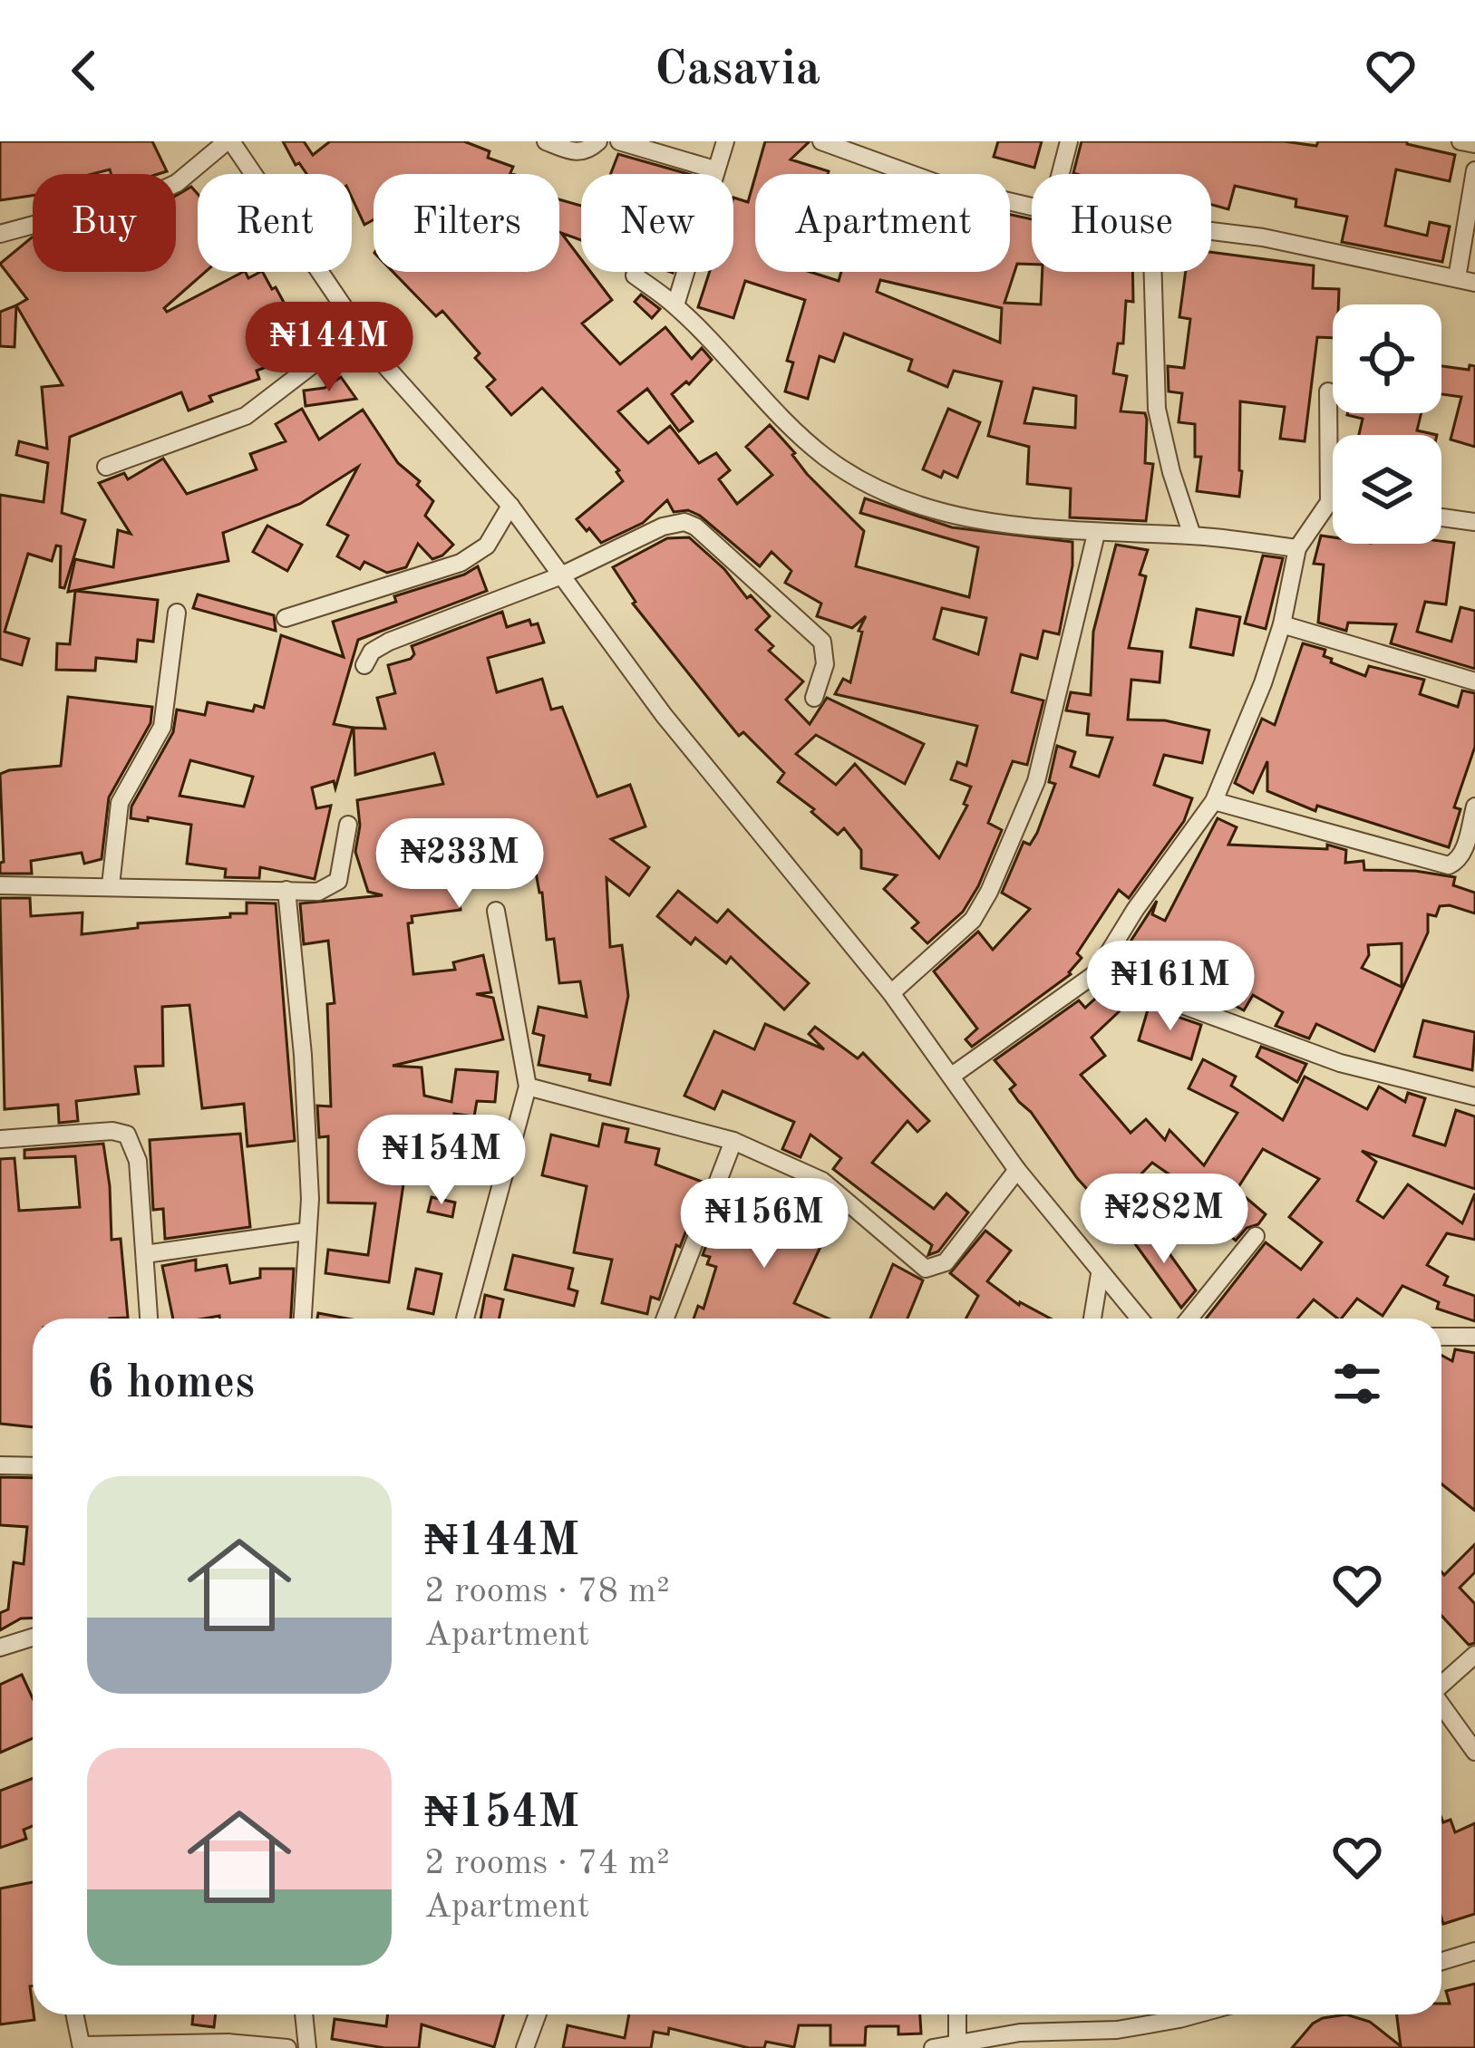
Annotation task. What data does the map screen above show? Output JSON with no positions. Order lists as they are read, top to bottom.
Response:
{
  "page": {
    "header": "Casavia",
    "chip": [
      "Buy",
      "Rent",
      "Filters",
      "New",
      "Apartment",
      "House"
    ],
    "price": [
      "₦144M",
      "₦233M",
      "₦161M",
      "₦154M",
      "₦282M",
      "₦156M"
    ],
    "heading": "6 homes",
    "list": [
      {
        "name": "₦144M",
        "note": "2 rooms · 78 m² · Apartment"
      },
      {
        "name": "₦154M",
        "note": "2 rooms · 74 m² · Apartment"
      }
    ]
  }
}
